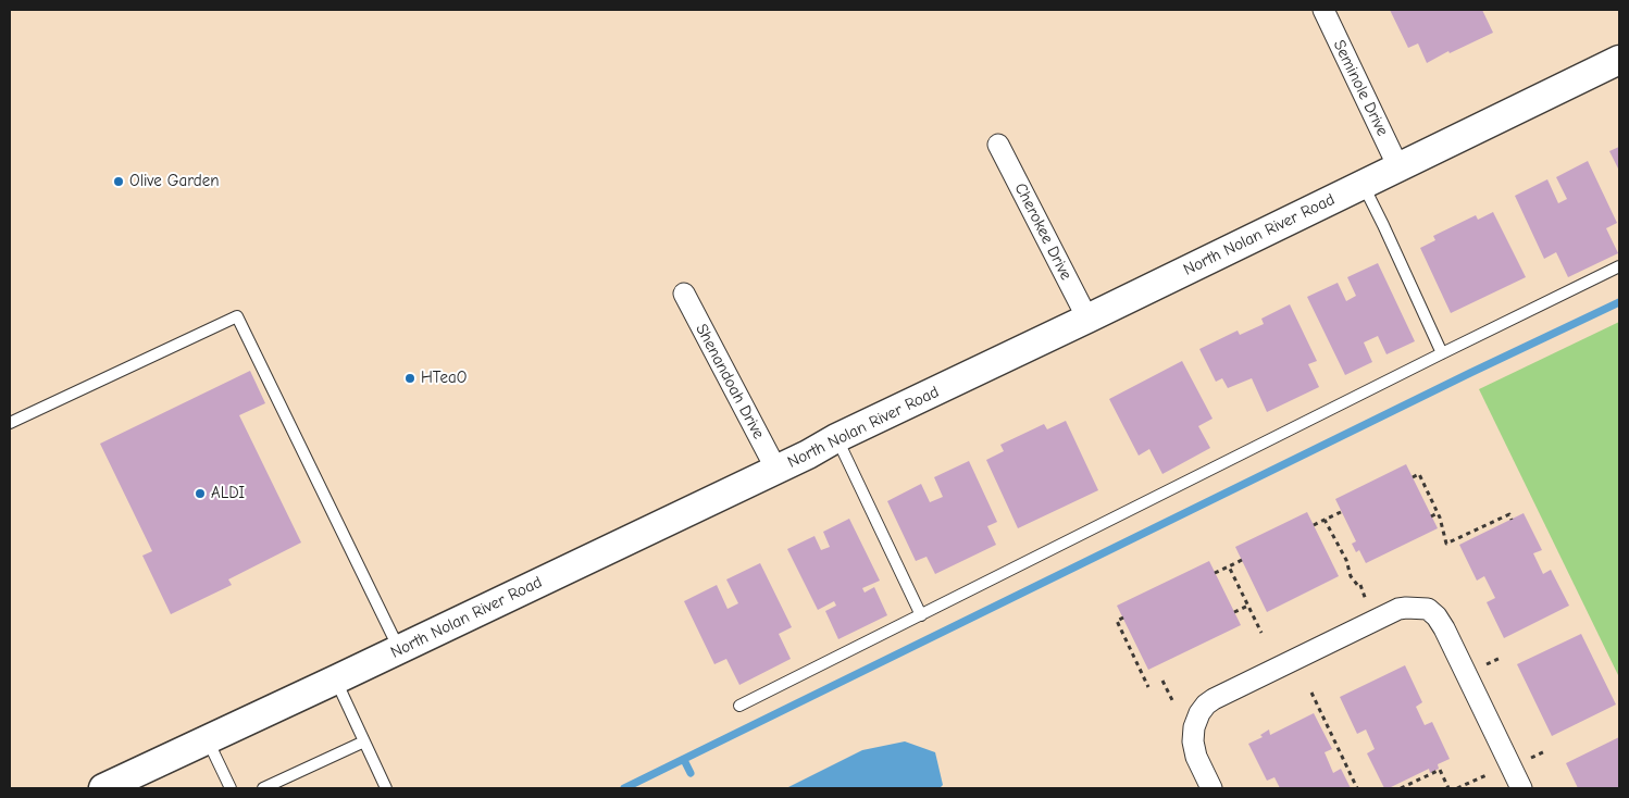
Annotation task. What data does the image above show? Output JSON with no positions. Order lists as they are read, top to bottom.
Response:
{
  "streets": {
    "main road": ["North Nolan River Road"],
    "street": ["Seminole Drive", "Cherokee Drive", "Shenandoah Drive"]
  },
  "crossings": [
    ["Seminole Drive", "North Nolan River Road"],
    ["Cherokee Drive", "North Nolan River Road"],
    ["North Nolan River Road", "Shenandoah Drive"]
  ],
  "places": ["Olive Garden", "HTeaO", "ALDI"]
}
